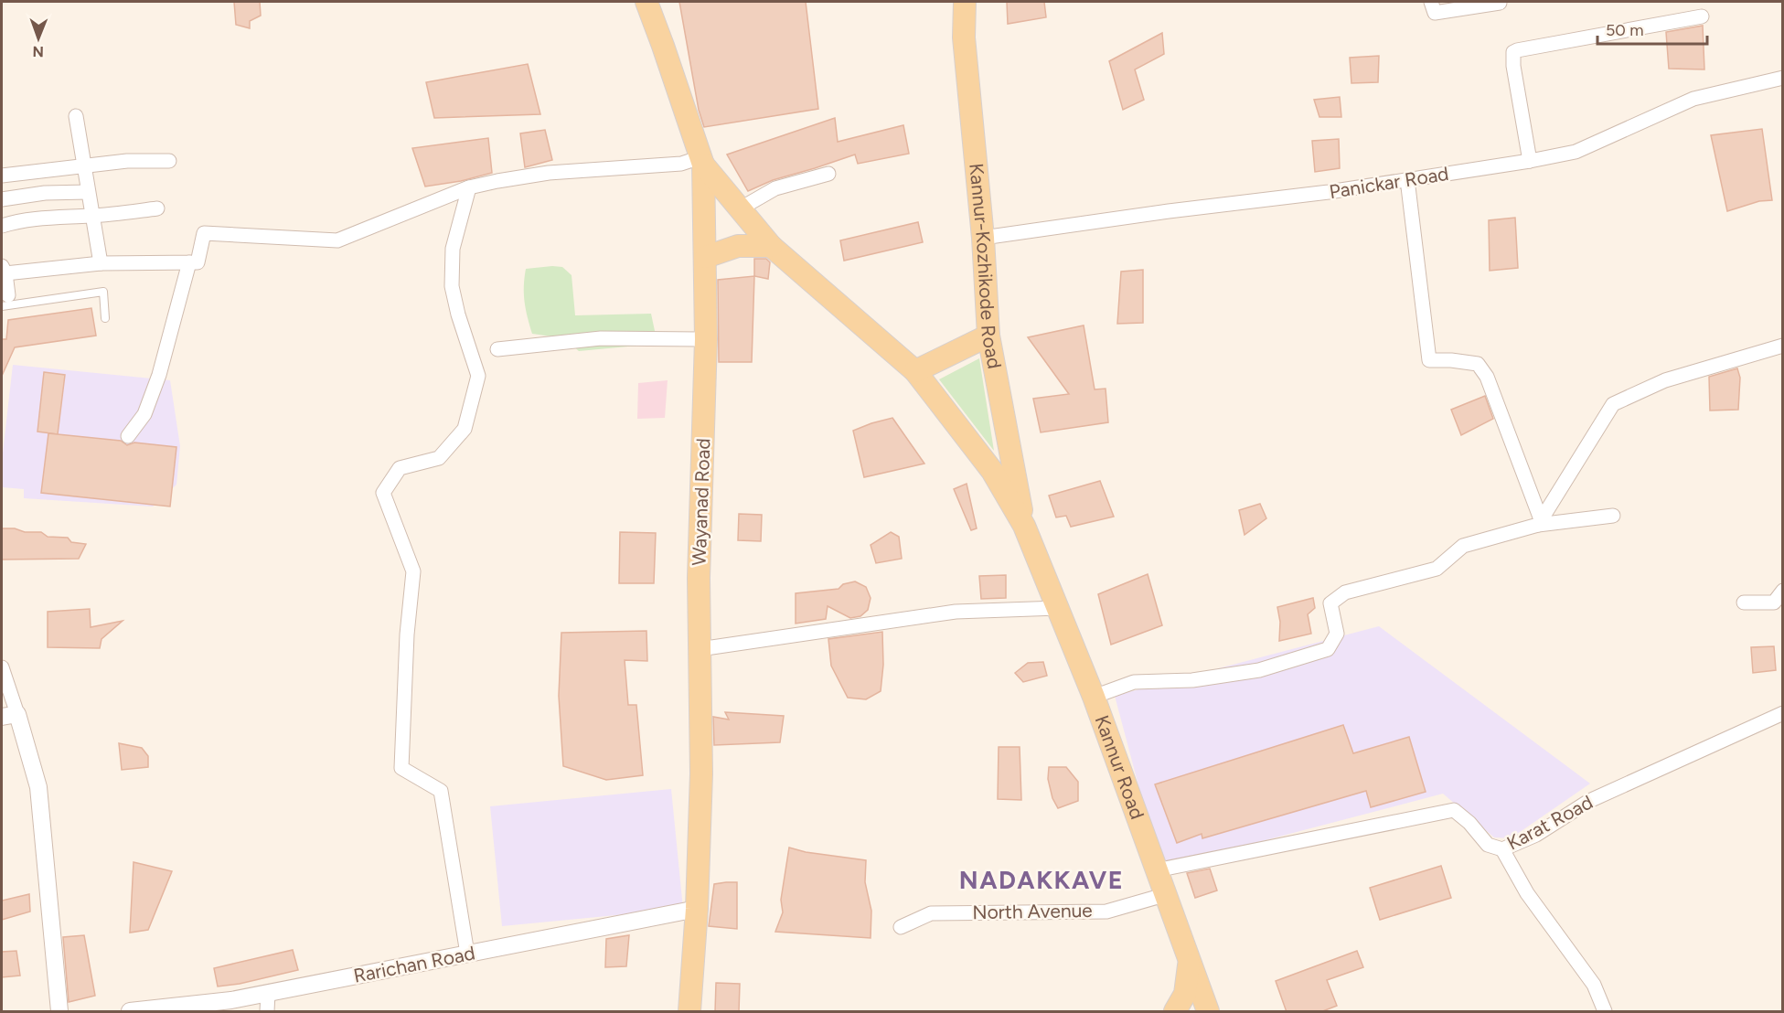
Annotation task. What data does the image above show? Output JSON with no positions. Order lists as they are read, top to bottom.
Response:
{
  "streets": {
    "main road": ["Kannur-Kozhikode Road", "Wayanad Road", "Kannur Road"],
    "street": [
      "Panickar Road",
      "Karat Road",
      "North Avenue",
      "Rarichan Road"
    ]
  },
  "crossings": [
    ["Panickar Road", "Kannur-Kozhikode Road"],
    ["Kannur-Kozhikode Road", "Kannur Road"],
    ["Wayanad Road", "Rarichan Road"],
    ["Kannur Road", "Karat Road"],
    ["Kannur Road", "North Avenue"]
  ],
  "districts": ["NADAKKAVE"],
  "scale_bar": "50 m",
  "north": "bottom"
}
